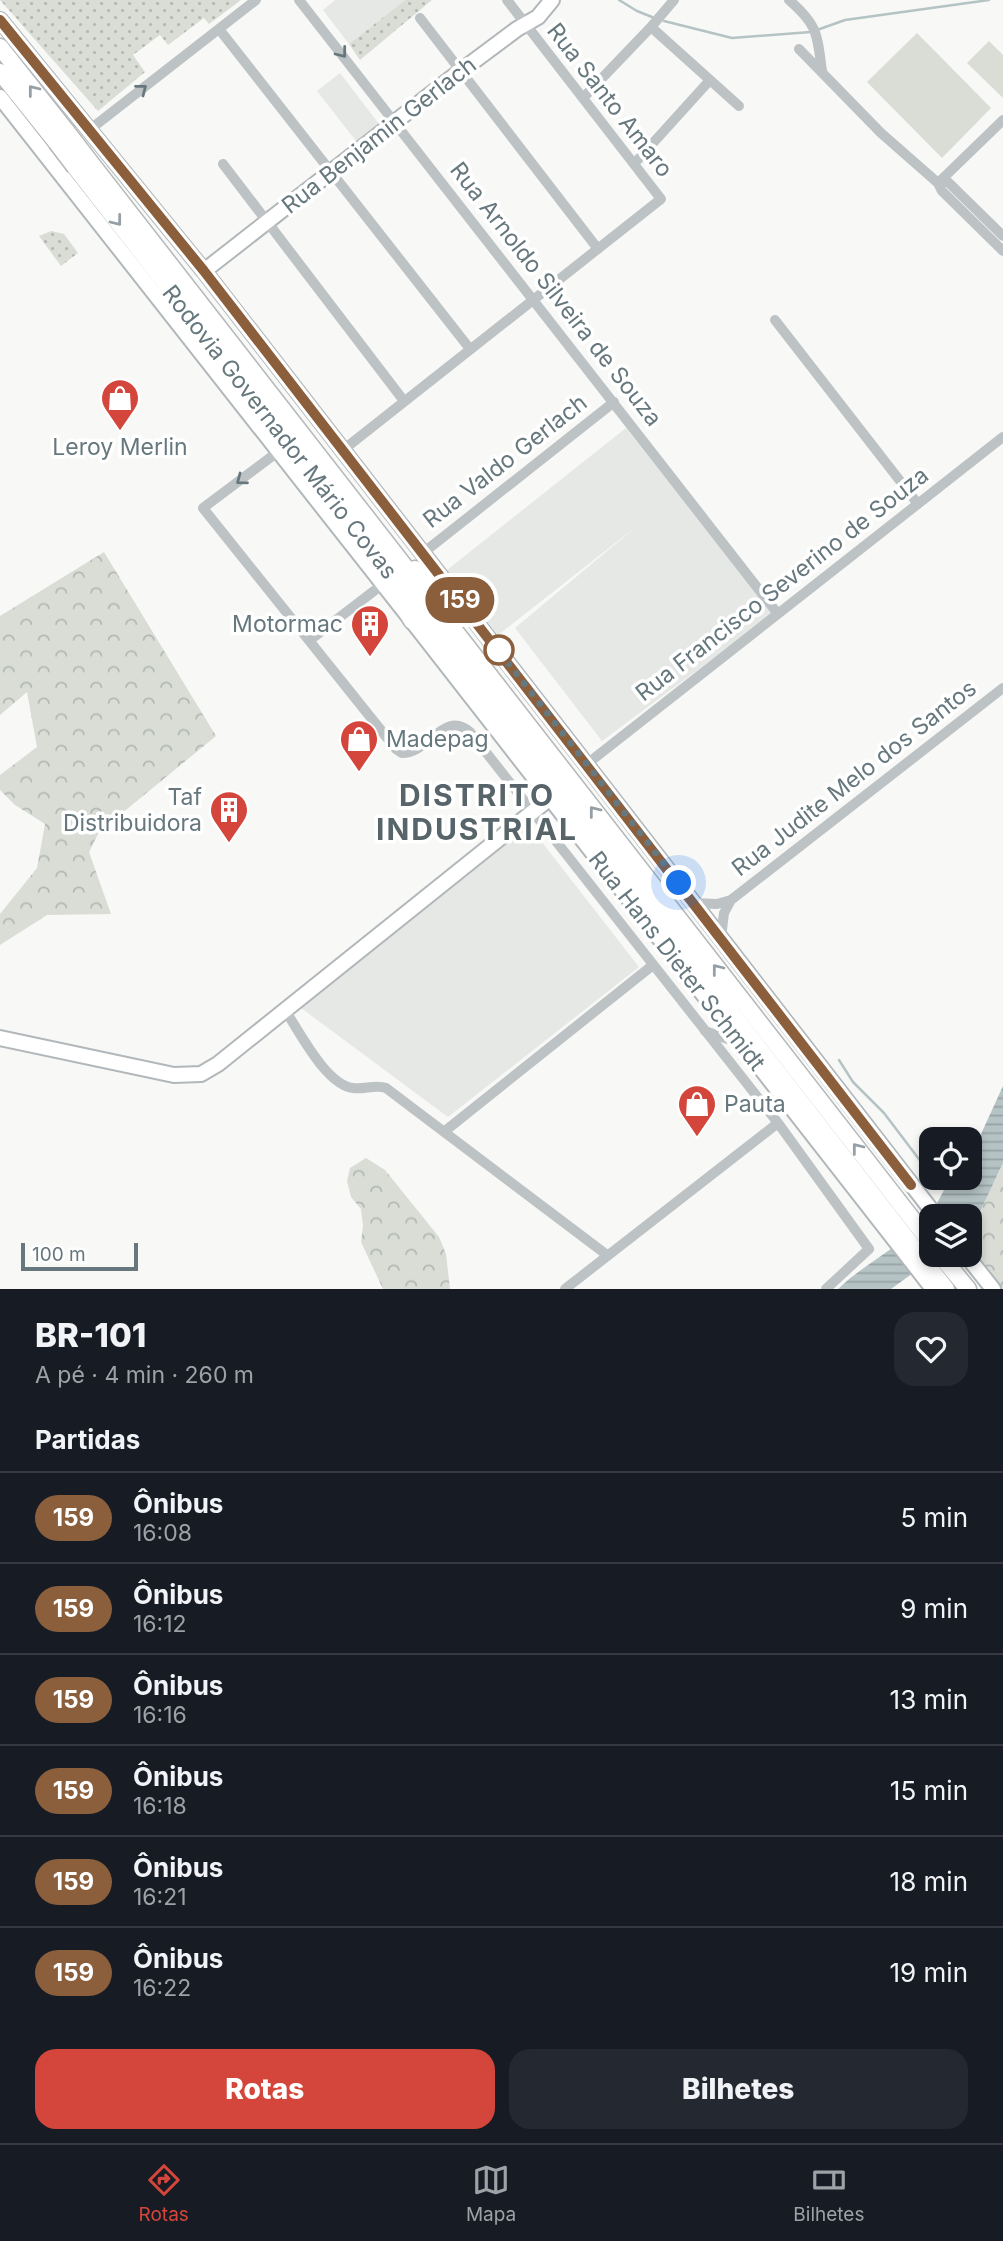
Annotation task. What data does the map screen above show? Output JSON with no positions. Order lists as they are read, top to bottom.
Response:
{
  "streets": {
    "highway": ["Rodovia Governador Mário Covas"],
    "main road": ["Rua Benjamin Gerlach"],
    "street": [
      "Rua Santo Amaro",
      "Rua Arnoldo Silveira de Souza",
      "Rua Valdo Gerlach",
      "Rua Francisco Severino de Souza",
      "Rua Judite Melo dos Santos",
      "Rua Hans Dieter Schmidt"
    ]
  },
  "crossings": [
    ["Rua Santo Amaro", "Rua Benjamin Gerlach"],
    ["Rua Benjamin Gerlach", "Rua Arnoldo Silveira de Souza"],
    ["Rua Arnoldo Silveira de Souza", "Rua Valdo Gerlach"],
    ["Rua Arnoldo Silveira de Souza", "Rua Francisco Severino de Souza"]
  ],
  "districts": ["DISTRITO INDUSTRIAL"],
  "places": {
    "shop": ["Leroy Merlin", "Madepag", "Pauta"],
    "building": ["Motormac", "Taf Distribuidora"]
  },
  "lines": ["bus line 159"],
  "scale_bar": "100 m",
  "page": {
    "on_map": "159",
    "scale": "100 m",
    "heading": [
      ["BR-101", "A pé · 4 min · 260 m"],
      "Partidas"
    ],
    "list": [
      {
        "mark": "159",
        "name": "Ônibus",
        "note": "16:08",
        "value": "5 min"
      },
      {
        "mark": "159",
        "name": "Ônibus",
        "note": "16:12",
        "value": "9 min"
      },
      {
        "mark": "159",
        "name": "Ônibus",
        "note": "16:16",
        "value": "13 min"
      },
      {
        "mark": "159",
        "name": "Ônibus",
        "note": "16:18",
        "value": "15 min"
      },
      {
        "mark": "159",
        "name": "Ônibus",
        "note": "16:21",
        "value": "18 min"
      },
      {
        "mark": "159",
        "name": "Ônibus",
        "note": "16:22",
        "value": "19 min"
      }
    ],
    "buttons": ["Rotas", "Bilhetes"],
    "tabs": ["Rotas", "Mapa", "Bilhetes"]
  }
}
